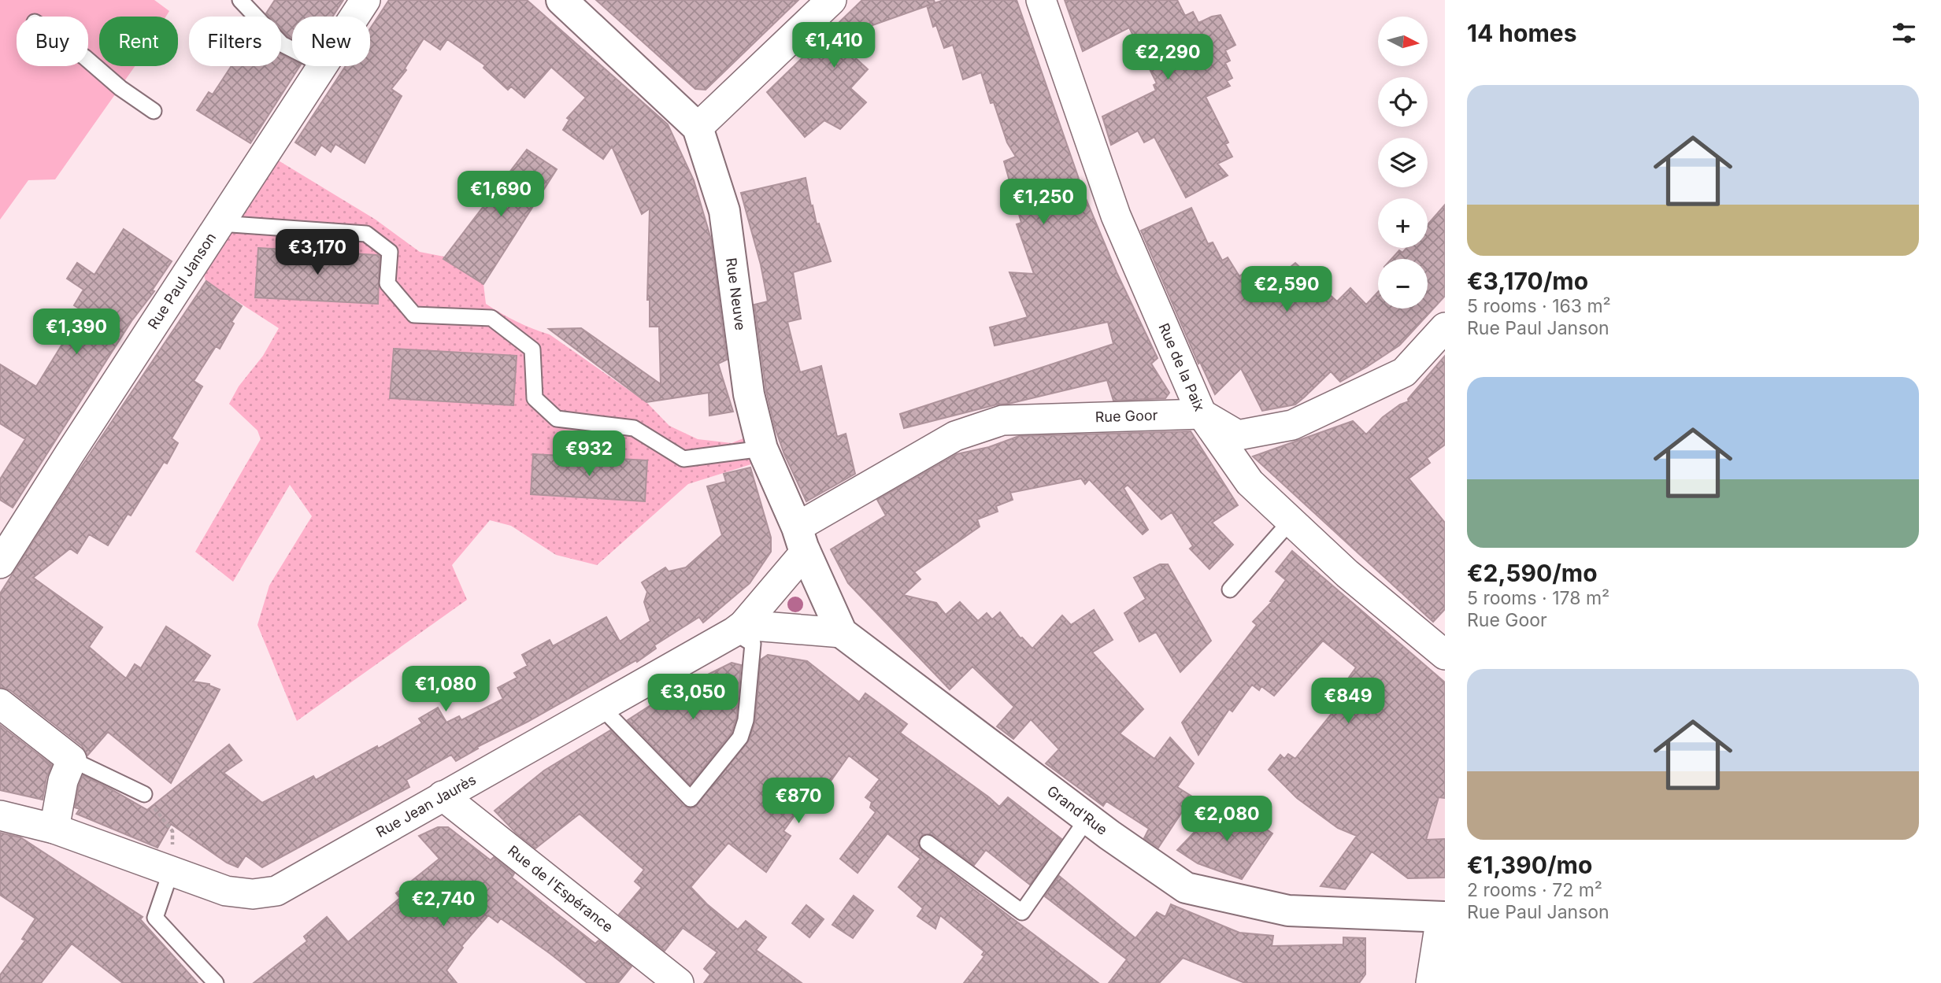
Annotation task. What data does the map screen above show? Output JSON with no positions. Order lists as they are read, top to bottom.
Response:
{
  "streets": {
    "street": [
      "Rue Paul Janson",
      "Rue Neuve",
      "Rue de la Paix",
      "Rue Goor",
      "Rue Jean Jaurès",
      "Grand'Rue",
      "Rue de l'Espérance"
    ]
  },
  "crossings": [
    ["Rue Neuve", "Rue Goor"],
    ["Rue Neuve", "Rue Jean Jaurès"],
    ["Rue Neuve", "Grand'Rue"],
    ["Rue de la Paix", "Rue Goor"],
    ["Rue Goor", "Rue Jean Jaurès"],
    ["Rue Jean Jaurès", "Rue de l'Espérance"]
  ],
  "north": "right",
  "page": {
    "heading": "14 homes",
    "map_buttons": ["+", "−"],
    "chip": [
      "Buy",
      "Rent",
      "Filters",
      "New"
    ],
    "price": [
      "€1,410",
      "€2,290",
      "€1,690",
      "€1,250",
      "€3,170",
      "€2,590",
      "€1,390",
      "€932",
      "€1,080",
      "€3,050",
      "€849",
      "€870",
      "€2,080",
      "€2,740"
    ],
    "list": [
      {
        "name": "€3,170/mo",
        "note": "5 rooms · 163 m² · Rue Paul Janson"
      },
      {
        "name": "€2,590/mo",
        "note": "5 rooms · 178 m² · Rue Goor"
      },
      {
        "name": "€1,390/mo",
        "note": "2 rooms · 72 m² · Rue Paul Janson"
      }
    ]
  }
}
